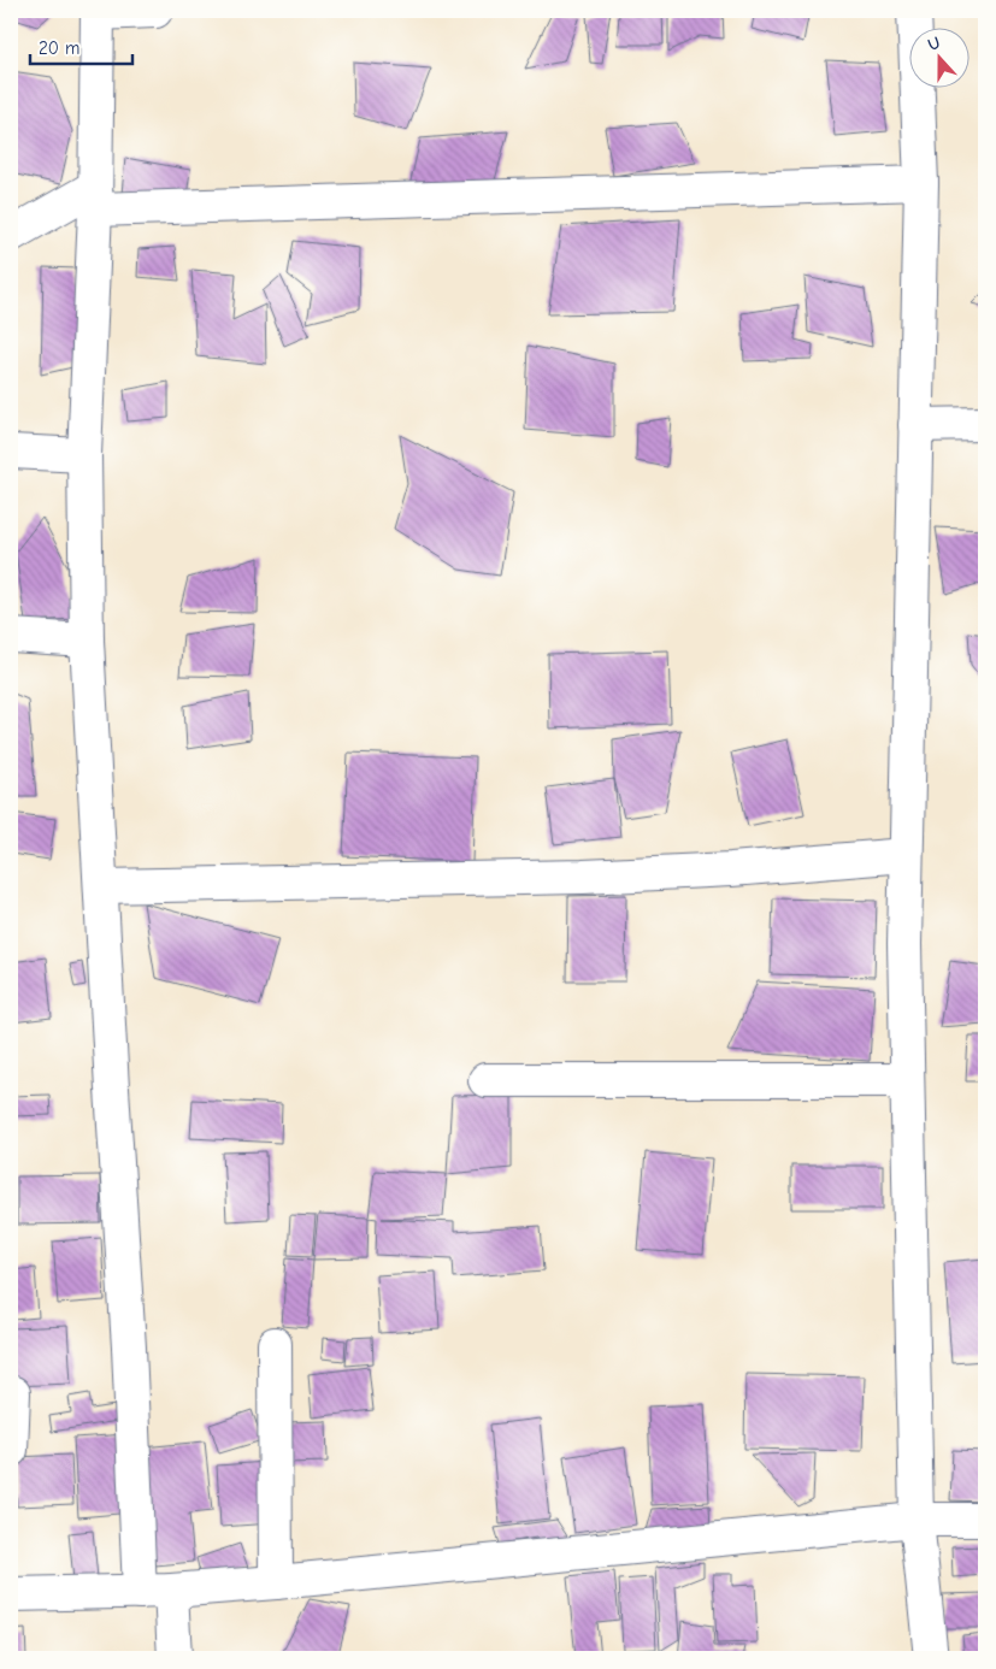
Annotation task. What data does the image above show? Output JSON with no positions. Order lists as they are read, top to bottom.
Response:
{
  "scale_bar": "20 m",
  "north": "top"
}
